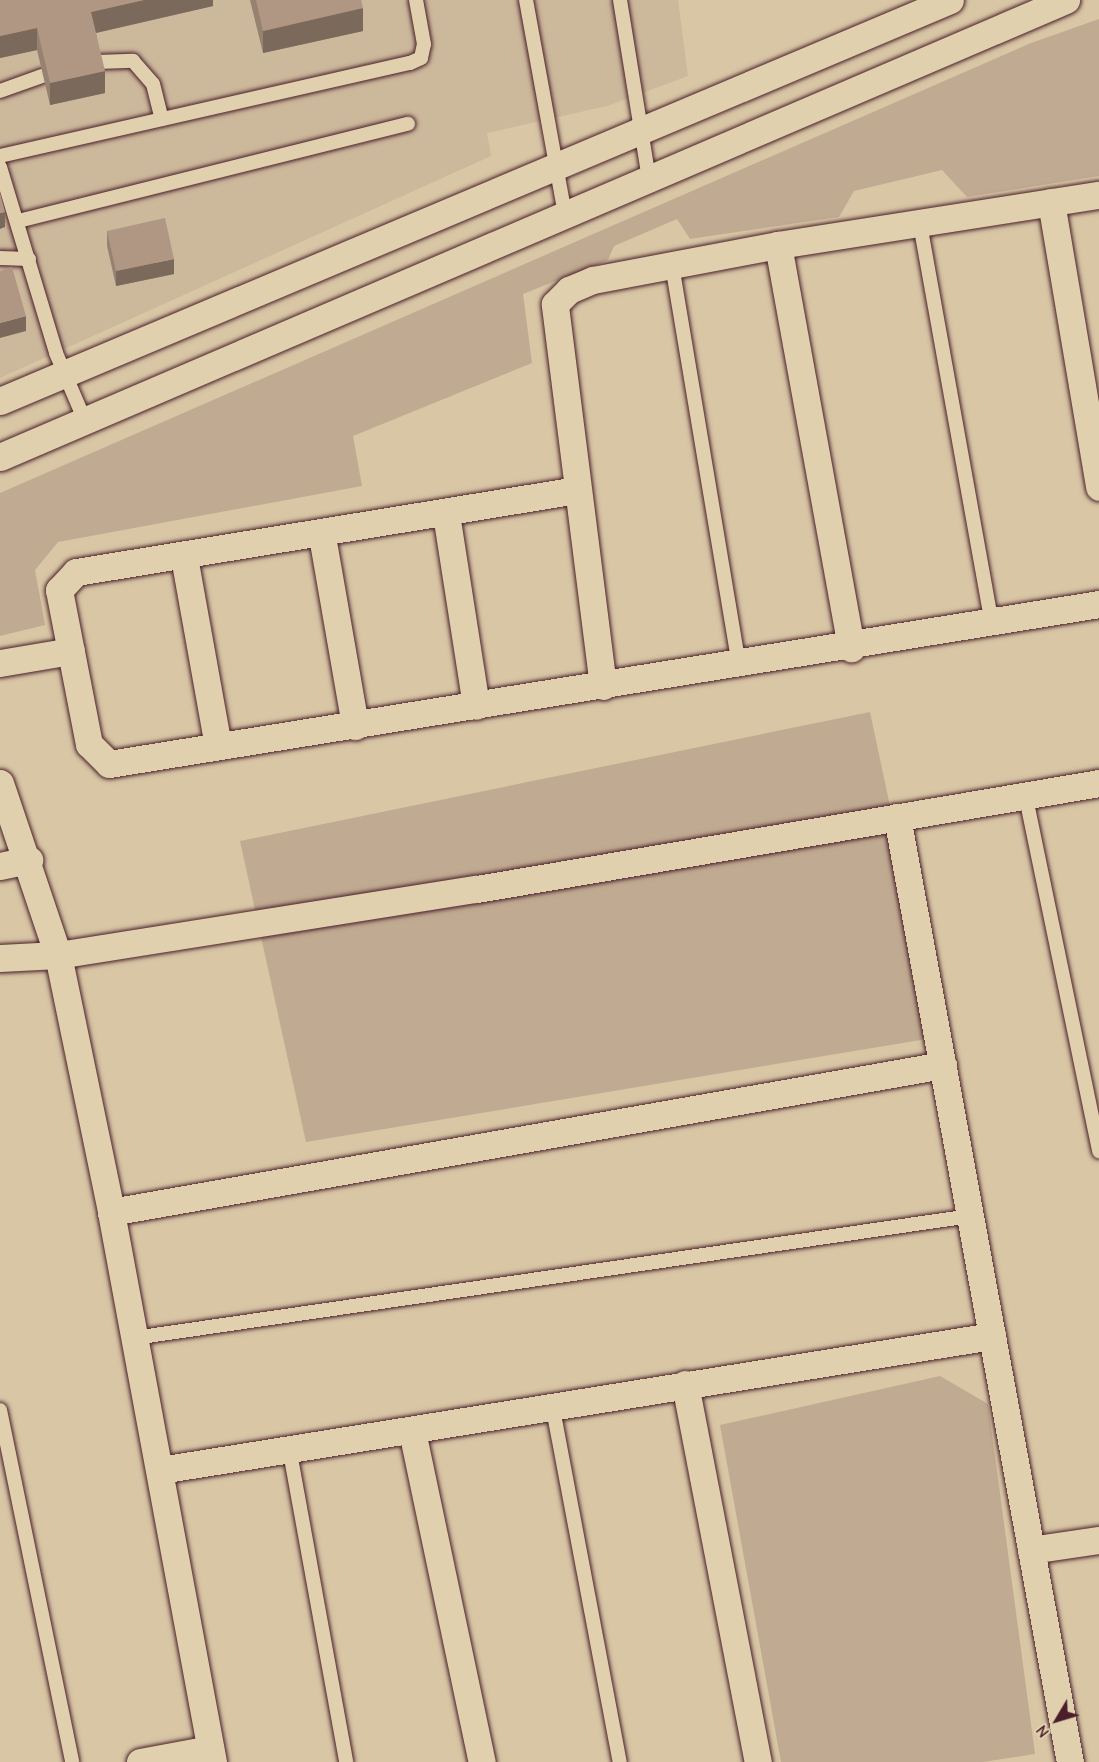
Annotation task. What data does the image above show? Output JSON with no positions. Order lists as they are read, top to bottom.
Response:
{
  "north": "bottom left"
}
